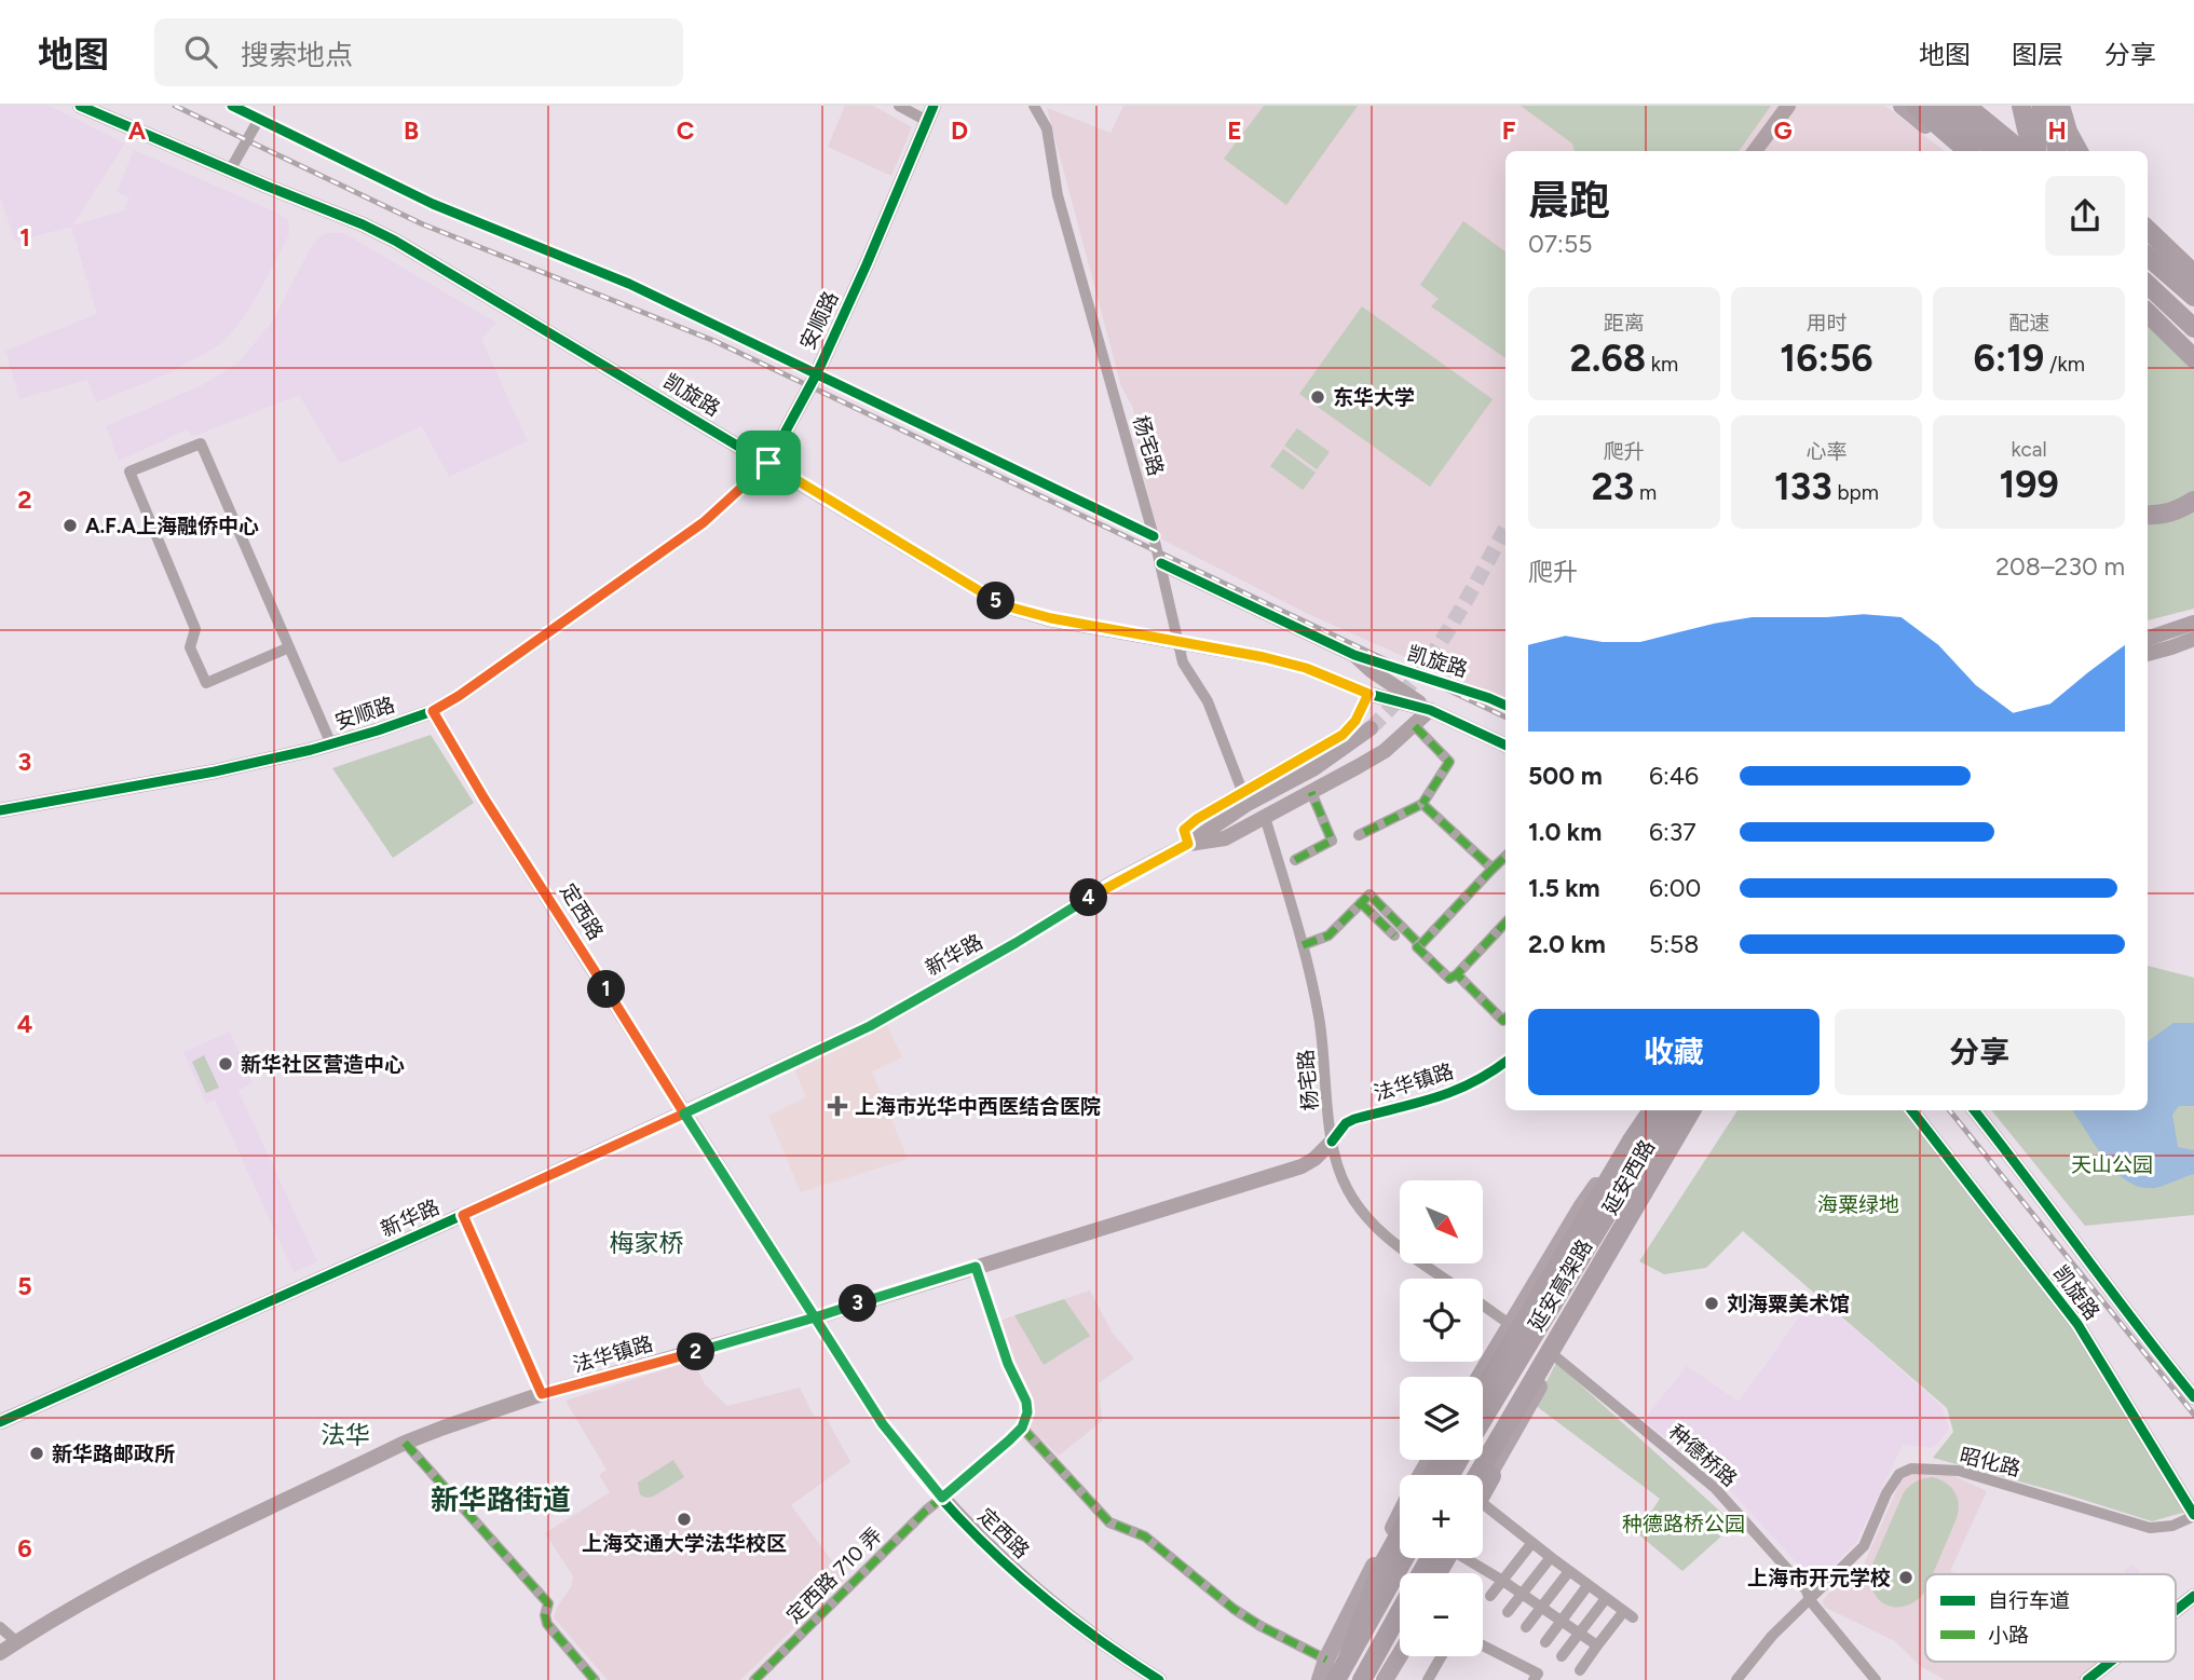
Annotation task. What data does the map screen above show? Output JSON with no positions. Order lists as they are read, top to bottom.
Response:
{
  "streets": {
    "highway": ["延安高架路"],
    "main road": ["延安西路"],
    "street": [
      "安顺路",
      "凯旋路",
      "杨宅路",
      "定西路",
      "新华路",
      "法华镇路",
      "种德桥路",
      "昭化路",
      "定西路 710 弄"
    ]
  },
  "crossings": [
    ["安顺路", "凯旋路"],
    ["安顺路", "定西路"],
    ["凯旋路", "杨宅路"],
    ["凯旋路", "昭化路"],
    ["杨宅路", "法华镇路"],
    ["定西路", "新华路"],
    ["定西路", "法华镇路"],
    ["定西路", "定西路 710 弄"],
    ["延安西路", "种德桥路"],
    ["种德桥路", "昭化路"]
  ],
  "districts": ["梅家桥", "法华", "新华路街道"],
  "parks": ["天山公园", "海粟绿地", "种德路桥公园"],
  "places": {
    "other": [
      "东华大学",
      "A.F.A上海融侨中心",
      "新华社区营造中心",
      "刘海粟美术馆",
      "新华路邮政所",
      "上海交通大学法华校区",
      "上海市开元学校"
    ],
    "health": ["上海市光华中西医结合医院"]
  },
  "legend": ["自行车道", "小路"],
  "north": "bottom right",
  "page": {
    "header": "地图",
    "search": "搜索地点",
    "nav": ["地图", "图层", "分享"],
    "heading": ["晨跑", "07:55"],
    "stats": [
      ["距离", "2.68 km"],
      ["用时", "16:56"],
      ["配速", "6:19 /km"],
      ["爬升", "23 m"],
      ["心率", "133 bpm"],
      ["kcal", "199"]
    ],
    "chart": ["爬升", "208–230 m"],
    "pins": [
      "5",
      "4",
      "1",
      "3",
      "2"
    ],
    "list": [
      {
        "name": "500 m",
        "note": "6:46"
      },
      {
        "name": "1.0 km",
        "note": "6:37"
      },
      {
        "name": "1.5 km",
        "note": "6:00"
      },
      {
        "name": "2.0 km",
        "note": "5:58"
      }
    ],
    "buttons": ["收藏", "分享"],
    "map_buttons": ["+", "−"]
  },
  "grid": {
    "columns": [
      "A",
      "B",
      "C",
      "D",
      "E",
      "F",
      "G",
      "H"
    ],
    "rows": [
      "1",
      "2",
      "3",
      "4",
      "5",
      "6"
    ]
  }
}
